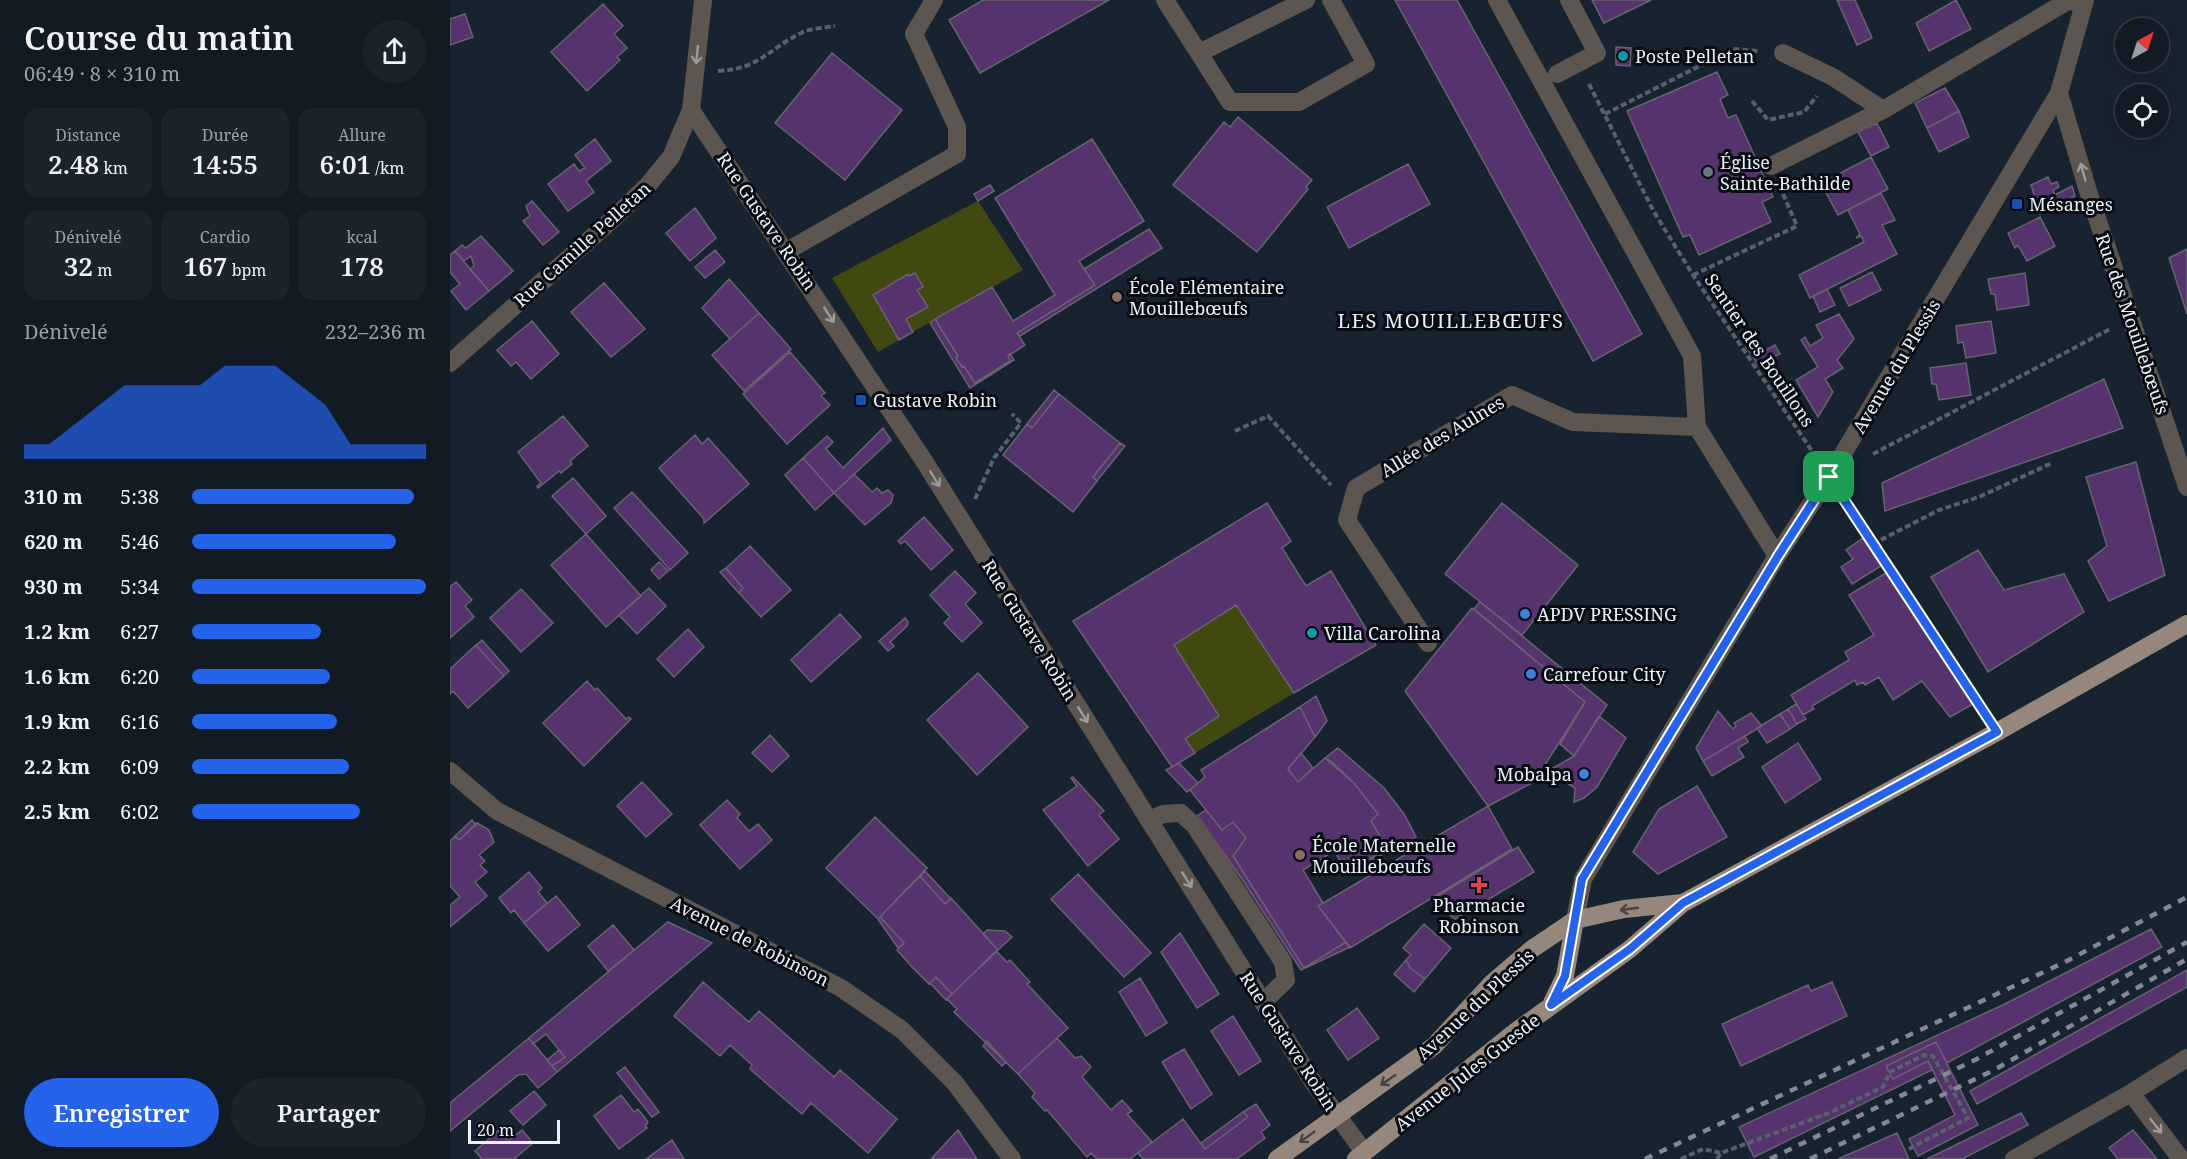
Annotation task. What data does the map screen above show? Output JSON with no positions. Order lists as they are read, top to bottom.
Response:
{
  "streets": {
    "main road": ["Avenue du Plessis", "Avenue Jules Guesde"],
    "street": [
      "Rue Gustave Robin",
      "Rue Camille Pelletan",
      "Rue des Mouillebœufs",
      "Allée des Aulnes",
      "Avenue de Robinson"
    ],
    "path": ["Sentier des Bouillons"]
  },
  "crossings": [
    ["Rue Gustave Robin", "Rue Camille Pelletan"],
    ["Rue Gustave Robin", "Avenue du Plessis"],
    ["Rue Gustave Robin", "Avenue Jules Guesde"],
    ["Rue des Mouillebœufs", "Avenue du Plessis"],
    ["Sentier des Bouillons", "Avenue du Plessis"],
    ["Sentier des Bouillons", "Avenue Jules Guesde"],
    ["Avenue du Plessis", "Avenue Jules Guesde"]
  ],
  "one_way": ["Rue Gustave Robin", "Rue des Mouillebœufs"],
  "districts": ["LES MOUILLEBŒUFS"],
  "places": {
    "other": [
      "Poste Pelletan",
      "Église Sainte-Bathilde",
      "École Elémentaire Mouillebœufs",
      "APDV PRESSING",
      "Villa Carolina",
      "Carrefour City",
      "Mobalpa",
      "École Maternelle Mouillebœufs"
    ],
    "transit": ["Mésanges", "Gustave Robin"],
    "health": ["Pharmacie Robinson"]
  },
  "scale_bar": "20 m",
  "north": "top right",
  "page": {
    "heading": ["Course du matin", "06:49 · 8 × 310 m"],
    "stats": [
      ["Distance", "2.48 km"],
      ["Durée", "14:55"],
      ["Allure", "6:01 /km"],
      ["Dénivelé", "32 m"],
      ["Cardio", "167 bpm"],
      ["kcal", "178"]
    ],
    "chart": ["Dénivelé", "232–236 m"],
    "list": [
      {
        "name": "310 m",
        "note": "5:38"
      },
      {
        "name": "620 m",
        "note": "5:46"
      },
      {
        "name": "930 m",
        "note": "5:34"
      },
      {
        "name": "1.2 km",
        "note": "6:27"
      },
      {
        "name": "1.6 km",
        "note": "6:20"
      },
      {
        "name": "1.9 km",
        "note": "6:16"
      },
      {
        "name": "2.2 km",
        "note": "6:09"
      },
      {
        "name": "2.5 km",
        "note": "6:02"
      }
    ],
    "buttons": ["Enregistrer", "Partager"],
    "scale": "20 m"
  }
}
